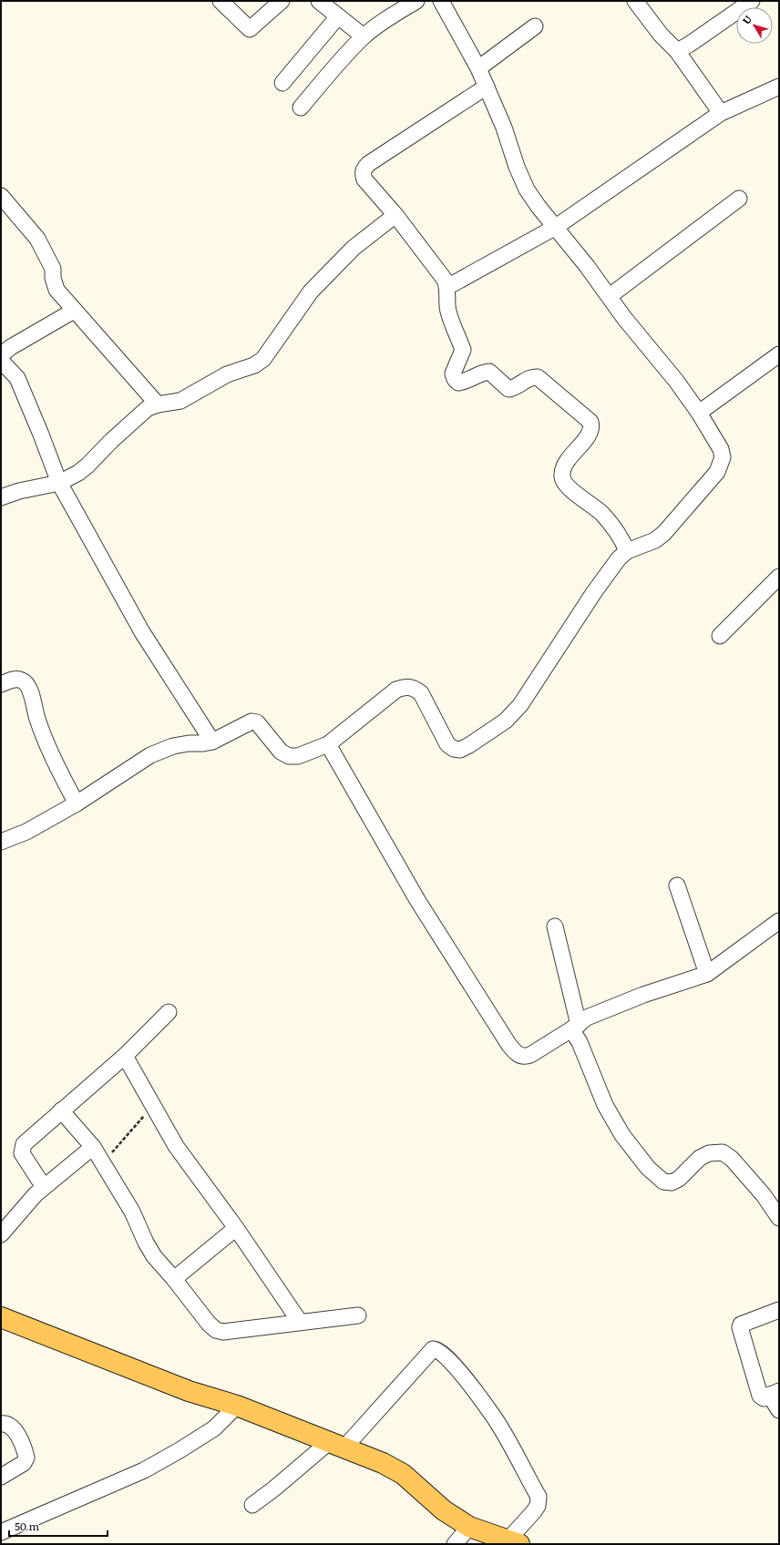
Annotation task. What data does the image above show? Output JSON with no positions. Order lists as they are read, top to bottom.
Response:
{
  "scale_bar": "50 m",
  "north": "top left"
}
